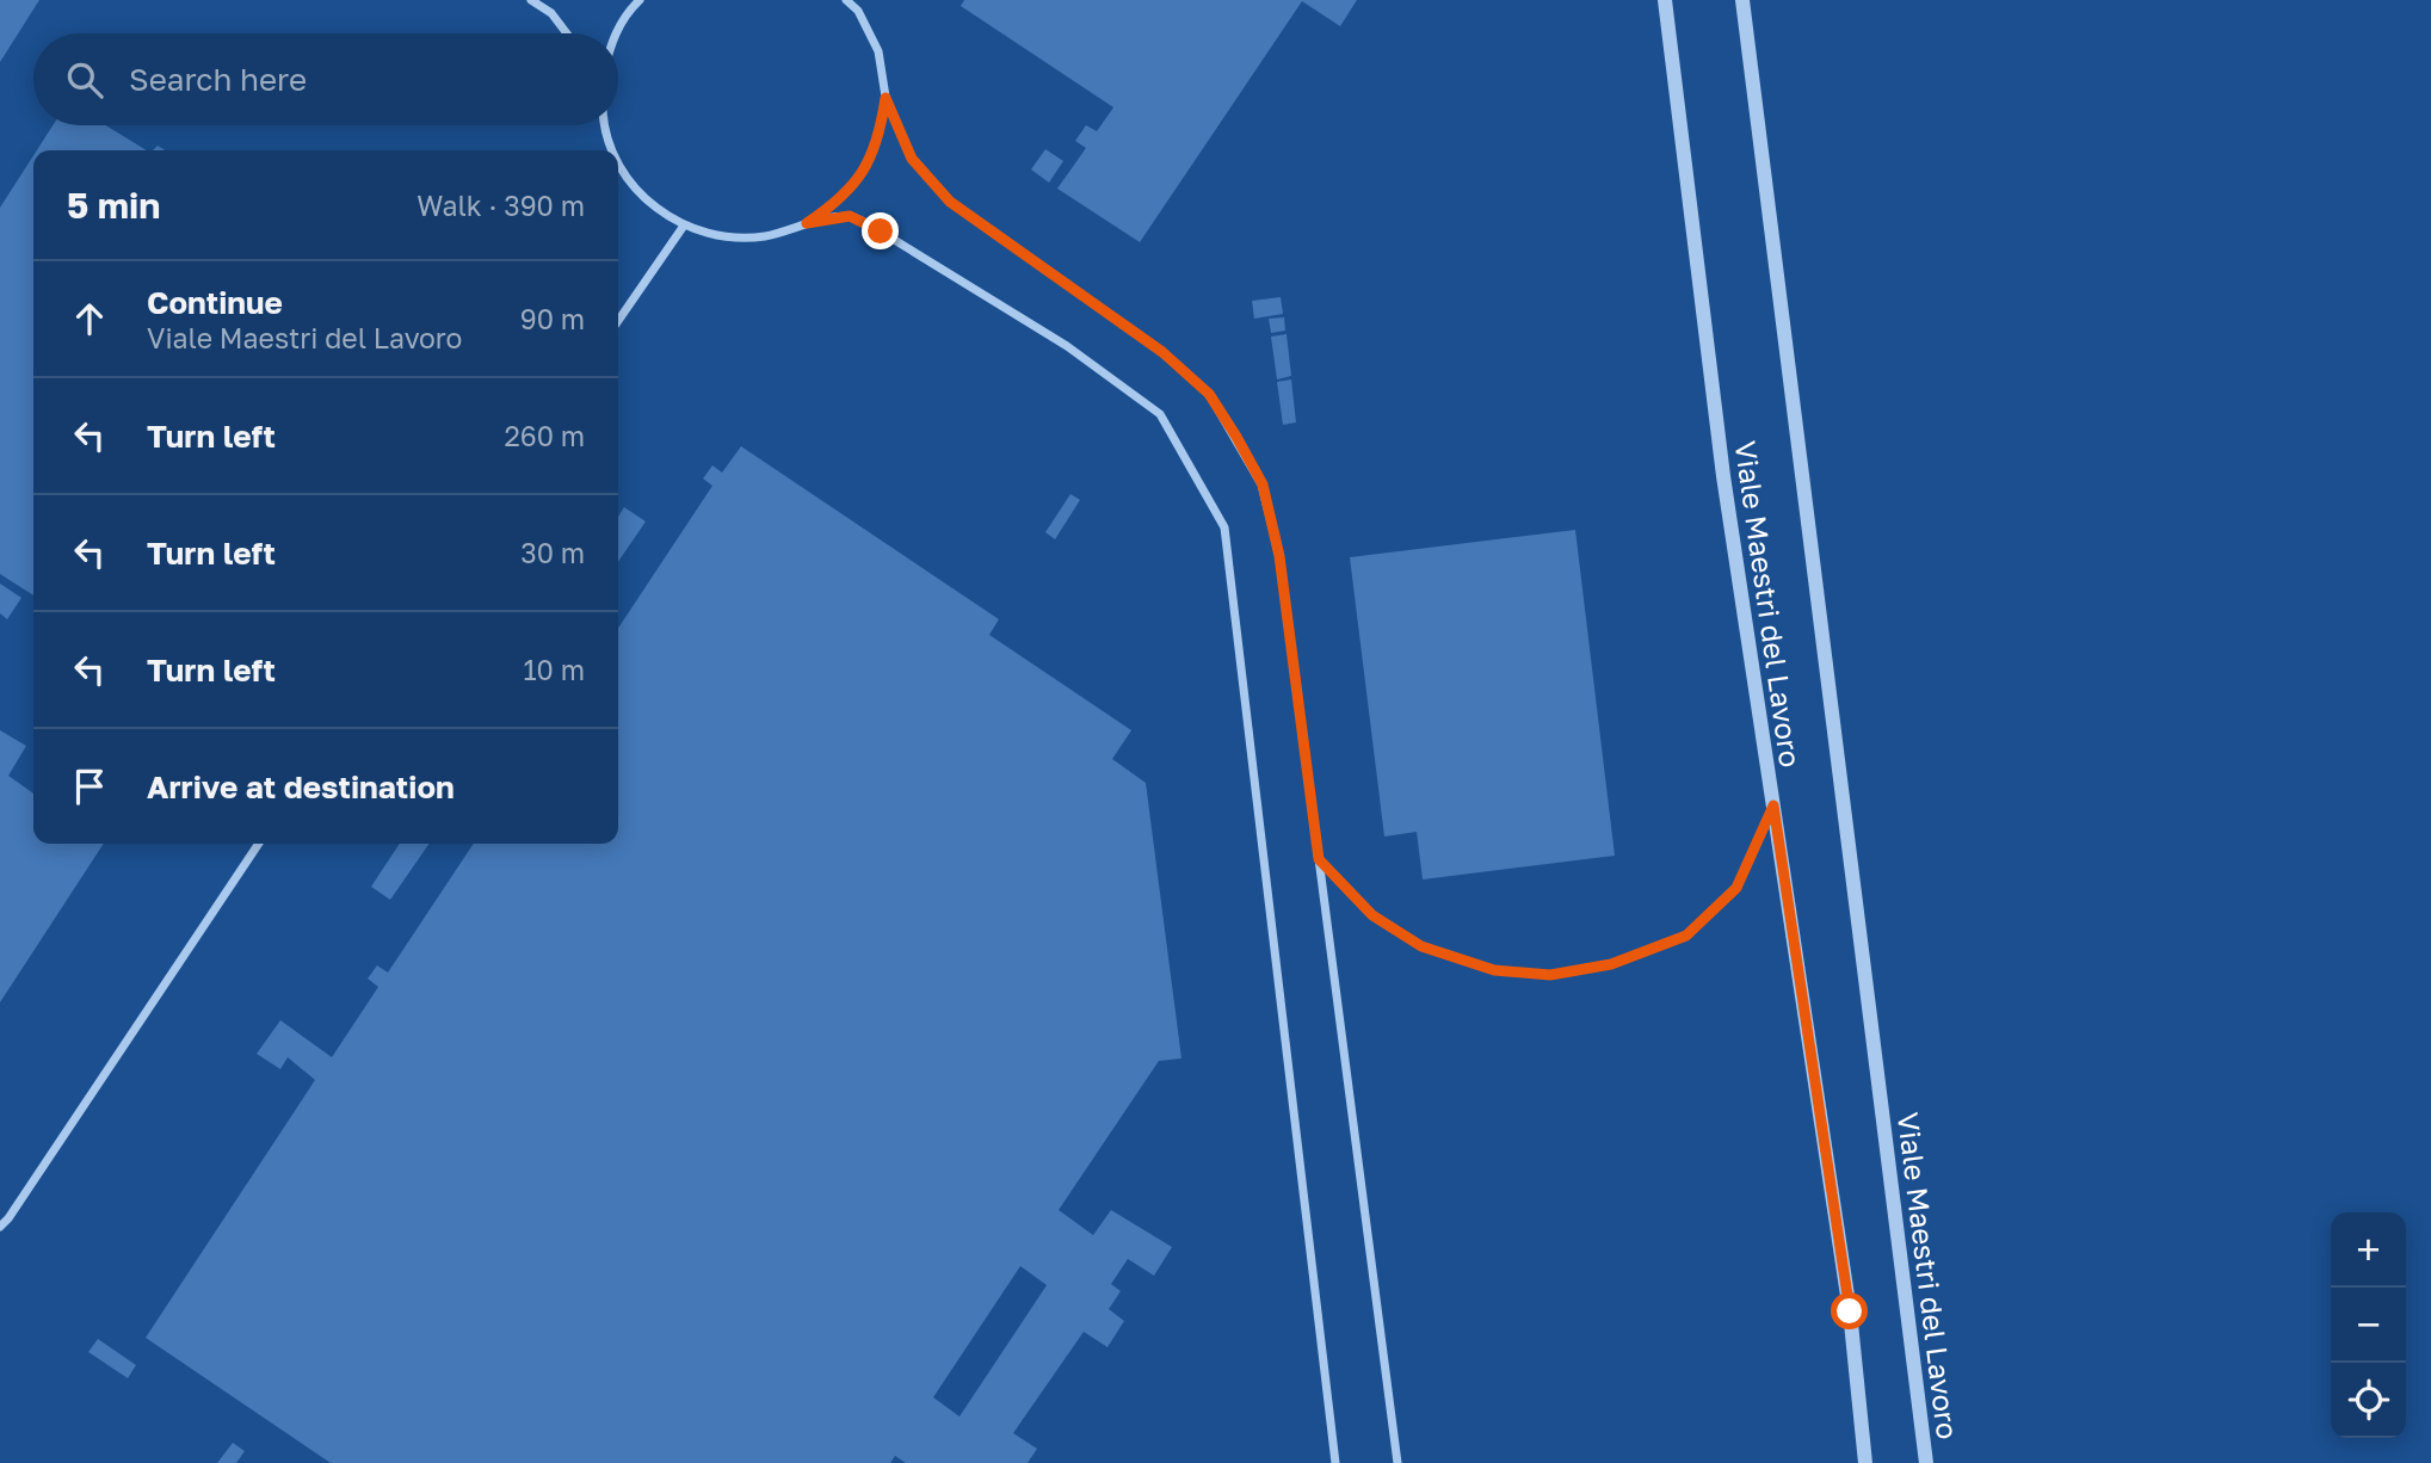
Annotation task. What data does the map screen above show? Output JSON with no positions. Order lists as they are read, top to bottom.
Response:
{
  "streets": {
    "street": ["Viale Maestri del Lavoro"]
  },
  "page": {
    "search": "Search here",
    "heading": ["5 min", "Walk · 390 m"],
    "list": [
      ["Continue", "Viale Maestri del Lavoro", "90 m"],
      ["Turn left", "260 m"],
      ["Turn left", "30 m"],
      ["Turn left", "10 m"],
      "Arrive at destination"
    ],
    "map_buttons": ["+", "−"]
  }
}
